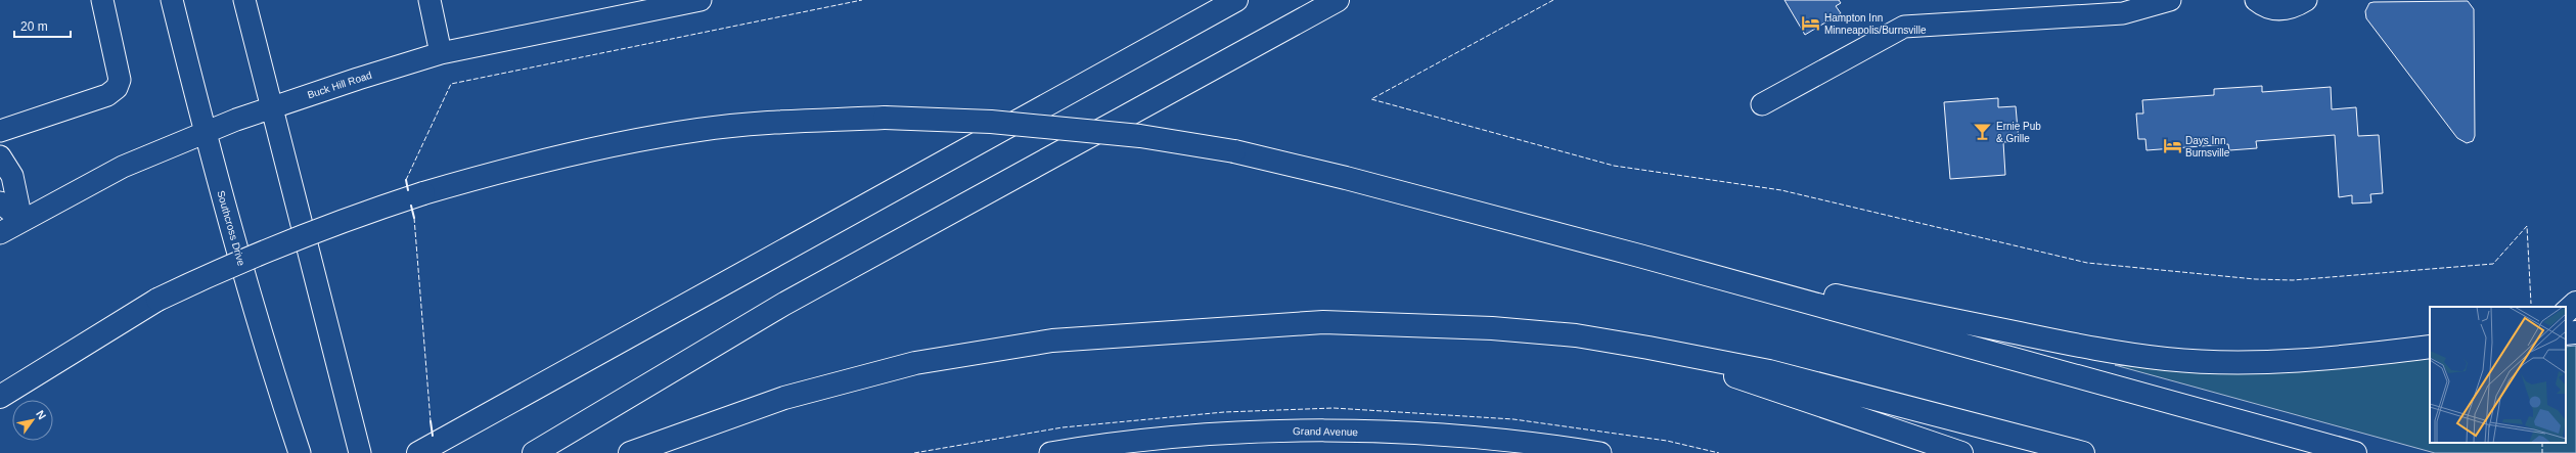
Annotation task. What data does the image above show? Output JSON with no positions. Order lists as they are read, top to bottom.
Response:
{
  "streets": {
    "street": ["Buck Hill Road", "Southcross Drive", "Grand Avenue"]
  },
  "crossings": [
    ["Buck Hill Road", "Southcross Drive"]
  ],
  "places": {
    "hotel": ["Hampton Inn Minneapolis/Burnsville", "Days Inn Burnsville"],
    "bar": ["Ernie Pub & Grille"]
  },
  "scale_bar": "20 m",
  "north": "top right"
}
